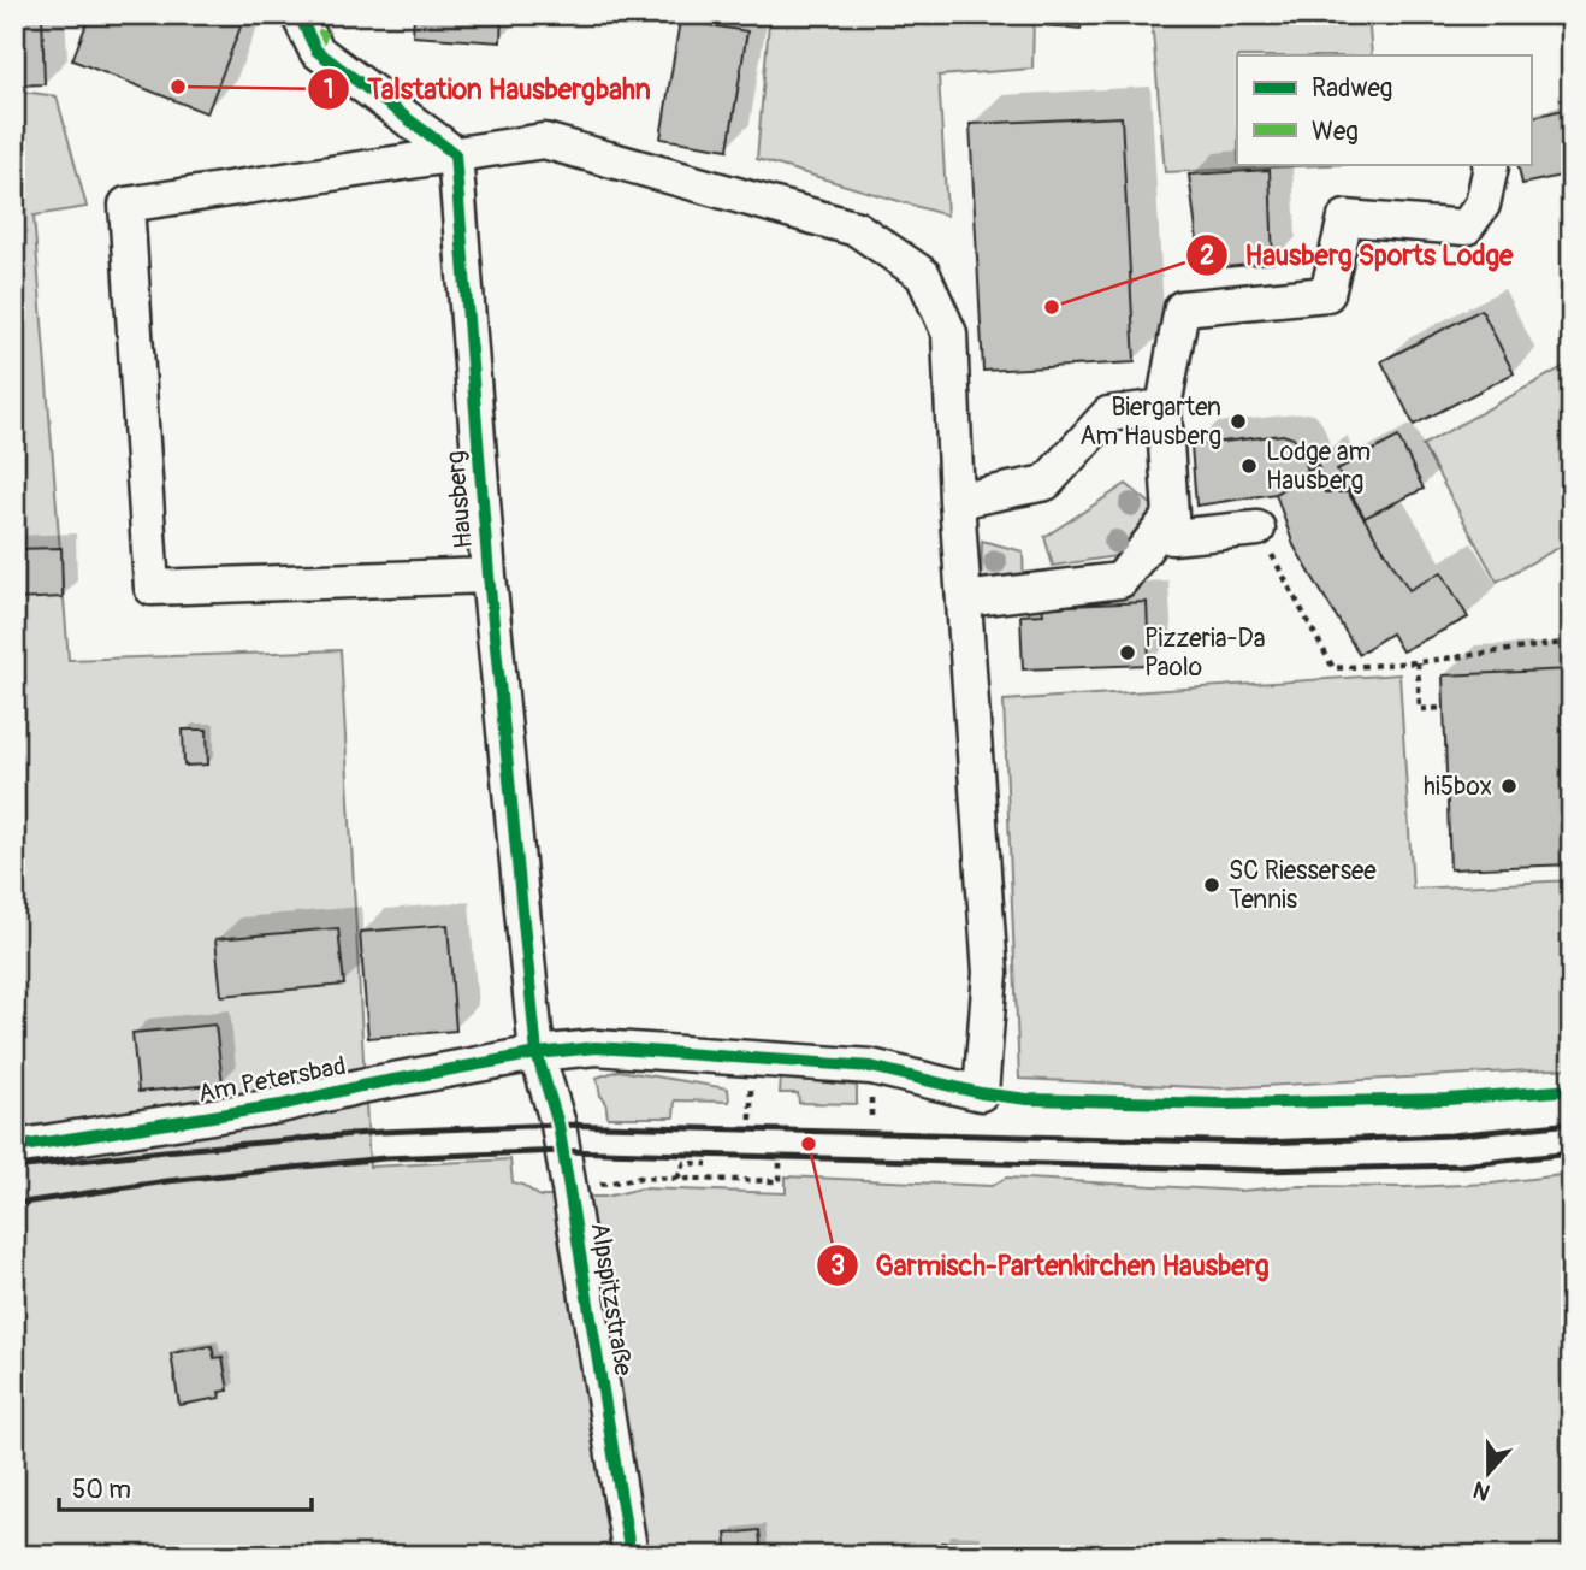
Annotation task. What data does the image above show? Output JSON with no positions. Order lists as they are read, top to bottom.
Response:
{
  "streets": {
    "street": ["Hausberg", "Am Petersbad", "Alpspitzstraße"]
  },
  "crossings": [
    ["Hausberg", "Am Petersbad"],
    ["Hausberg", "Alpspitzstraße"],
    ["Am Petersbad", "Alpspitzstraße"]
  ],
  "places": [
    "Talstation Hausbergbahn",
    "Hausberg Sports Lodge",
    "Biergarten Am Hausberg",
    "Lodge am Hausberg",
    "Pizzeria-Da Paolo",
    "hi5box",
    "SC Riessersee Tennis",
    "Garmisch-Partenkirchen Hausberg"
  ],
  "legend": ["Radweg", "Weg"],
  "scale_bar": "50 m",
  "north": "bottom"
}
